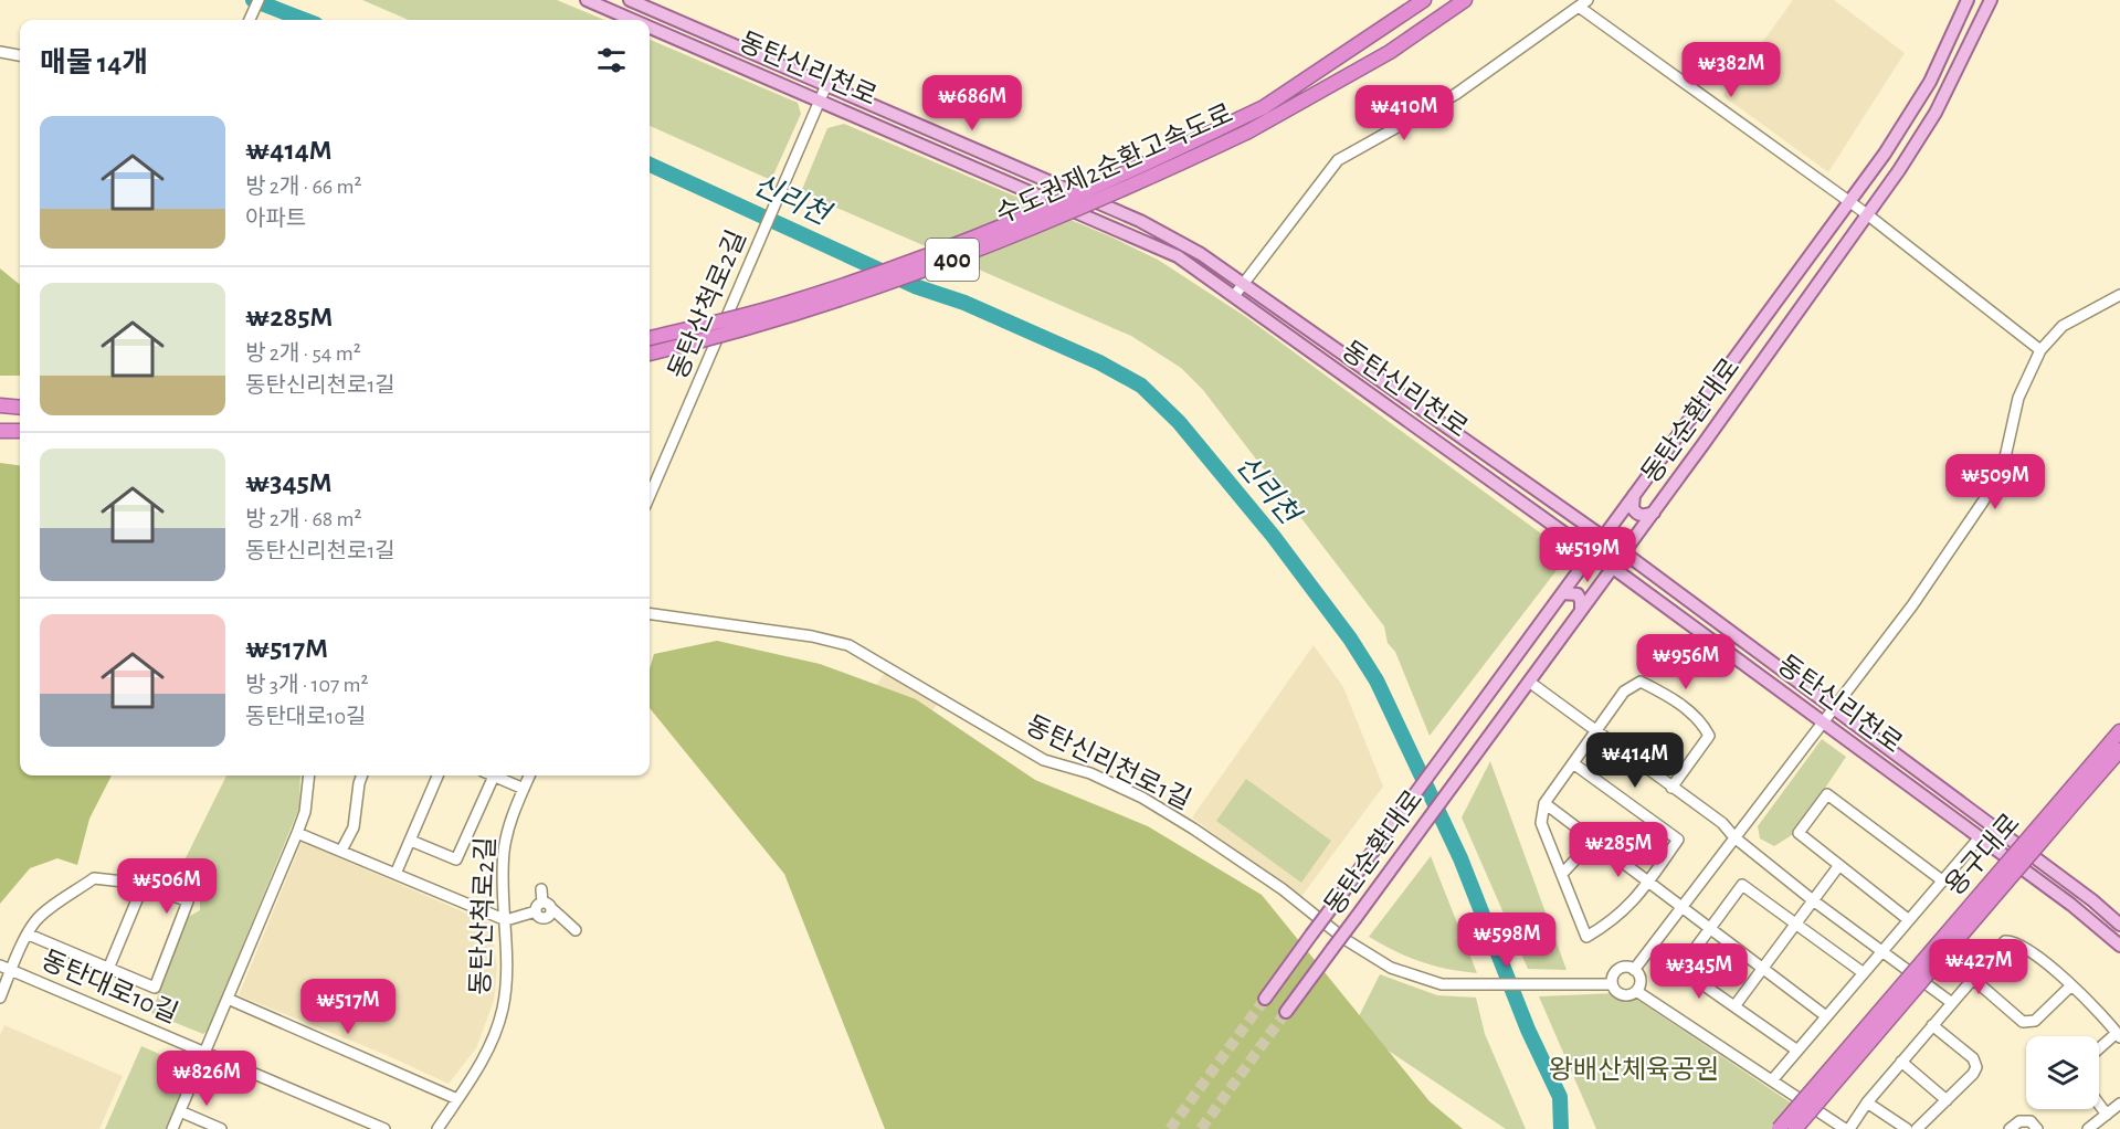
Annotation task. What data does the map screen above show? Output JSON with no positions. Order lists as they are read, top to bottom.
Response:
{
  "streets": {
    "highway": ["수도권제2순환고속도로", "400", "용구대로"],
    "main road": ["동탄신리천로", "동탄순환대로"],
    "street": ["동탄산척로2길", "동탄신리천로1길", "동탄대로10길"]
  },
  "crossings": [
    ["동탄신리천로", "동탄산척로2길"],
    ["동탄신리천로", "동탄순환대로"]
  ],
  "water": ["신리천"],
  "parks": ["왕배산체육공원"],
  "page": {
    "heading": "매물 14개",
    "price": [
      "₩382M",
      "₩686M",
      "₩410M",
      "₩509M",
      "₩519M",
      "₩956M",
      "₩414M",
      "₩285M",
      "₩506M",
      "₩598M",
      "₩427M",
      "₩345M",
      "₩517M",
      "₩826M"
    ],
    "list": [
      {
        "name": "₩414M",
        "note": "방 2개 · 66 m² · 아파트"
      },
      {
        "name": "₩285M",
        "note": "방 2개 · 54 m² · 동탄신리천로1길"
      },
      {
        "name": "₩345M",
        "note": "방 2개 · 68 m² · 동탄신리천로1길"
      },
      {
        "name": "₩517M",
        "note": "방 3개 · 107 m² · 동탄대로10길"
      }
    ]
  }
}
